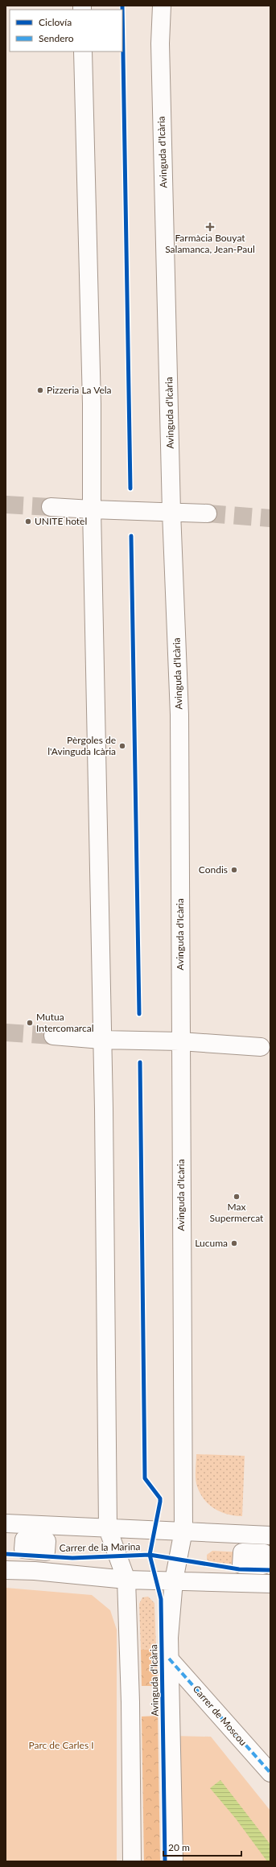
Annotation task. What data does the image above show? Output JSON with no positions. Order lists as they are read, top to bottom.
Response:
{
  "streets": {
    "street": ["Avinguda d'Icària", "Carrer de la Marina", "Carrer de Moscou"]
  },
  "crossings": [
    ["Avinguda d'Icària", "Carrer de la Marina"],
    ["Avinguda d'Icària", "Carrer de Moscou"]
  ],
  "parks": ["Parc de Carles I"],
  "places": {
    "health": ["Farmàcia Bouyat Salamanca, Jean-Paul"],
    "other": [
      "Pizzeria La Vela",
      "UNITE hotel",
      "Pèrgoles de l'Avinguda Icària",
      "Condis",
      "Mutua Intercomarcal",
      "Max Supermercat",
      "Lucuma"
    ]
  },
  "legend": ["Ciclovía", "Sendero"],
  "scale_bar": "20 m"
}
